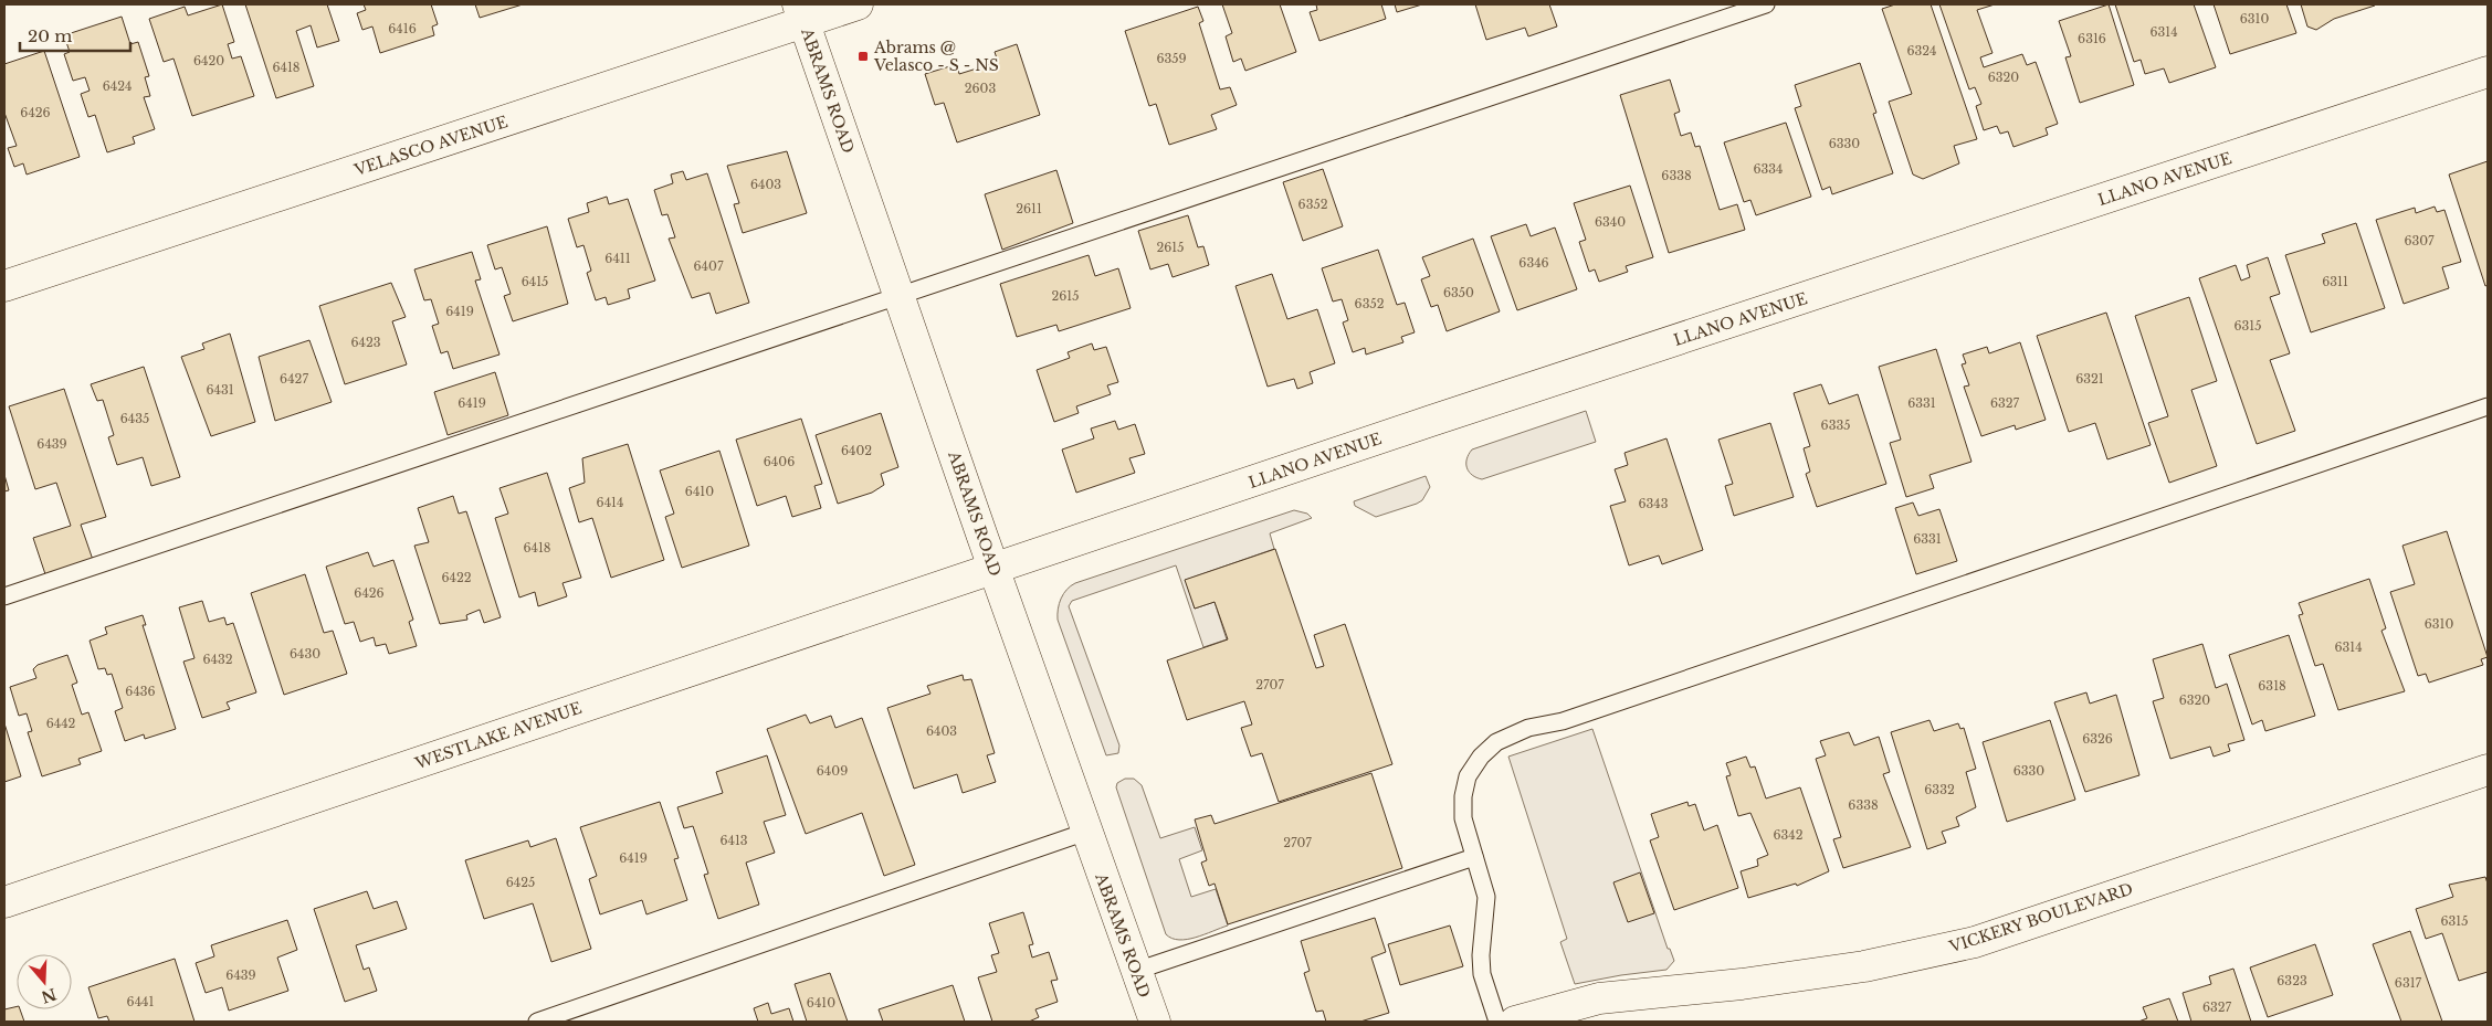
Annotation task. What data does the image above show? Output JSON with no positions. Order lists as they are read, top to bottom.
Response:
{
  "streets": {
    "street": [
      "ABRAMS ROAD",
      "VELASCO AVENUE",
      "LLANO AVENUE",
      "WESTLAKE AVENUE",
      "VICKERY BOULEVARD"
    ]
  },
  "crossings": [
    ["ABRAMS ROAD", "VELASCO AVENUE"],
    ["ABRAMS ROAD", "LLANO AVENUE"],
    ["ABRAMS ROAD", "WESTLAKE AVENUE"],
    ["LLANO AVENUE", "WESTLAKE AVENUE"]
  ],
  "places": {
    "transit": ["Abrams @ Velasco - S - NS"]
  },
  "house_numbers": [
    "6310",
    "6416",
    "6314",
    "6316",
    "6324",
    "6359",
    "6420",
    "6418",
    "6320",
    "6424",
    "2603",
    "6426",
    "6330",
    "6334",
    "6338",
    "6403",
    "6352",
    "2611",
    "6340",
    "6307",
    "2615",
    "6411",
    "6346",
    "6407",
    "6415",
    "6311",
    "6350",
    "2615",
    "6352",
    "6419",
    "6315",
    "6423",
    "6427",
    "6321",
    "6431",
    "6419",
    "6331",
    "6327",
    "6435",
    "6335",
    "6439",
    "6402",
    "6406",
    "6410",
    "6414",
    "6343",
    "6331",
    "6418",
    "6422",
    "6426",
    "6310",
    "6314",
    "6430",
    "6432",
    "2707",
    "6318",
    "6436",
    "6320",
    "6442",
    "6403",
    "6326",
    "6409",
    "6330",
    "6332",
    "6338",
    "6342",
    "6413",
    "2707",
    "6419",
    "6425",
    "6315",
    "6439",
    "6323",
    "6317",
    "6441",
    "6410",
    "6327"
  ],
  "scale_bar": "20 m",
  "north": "bottom"
}
